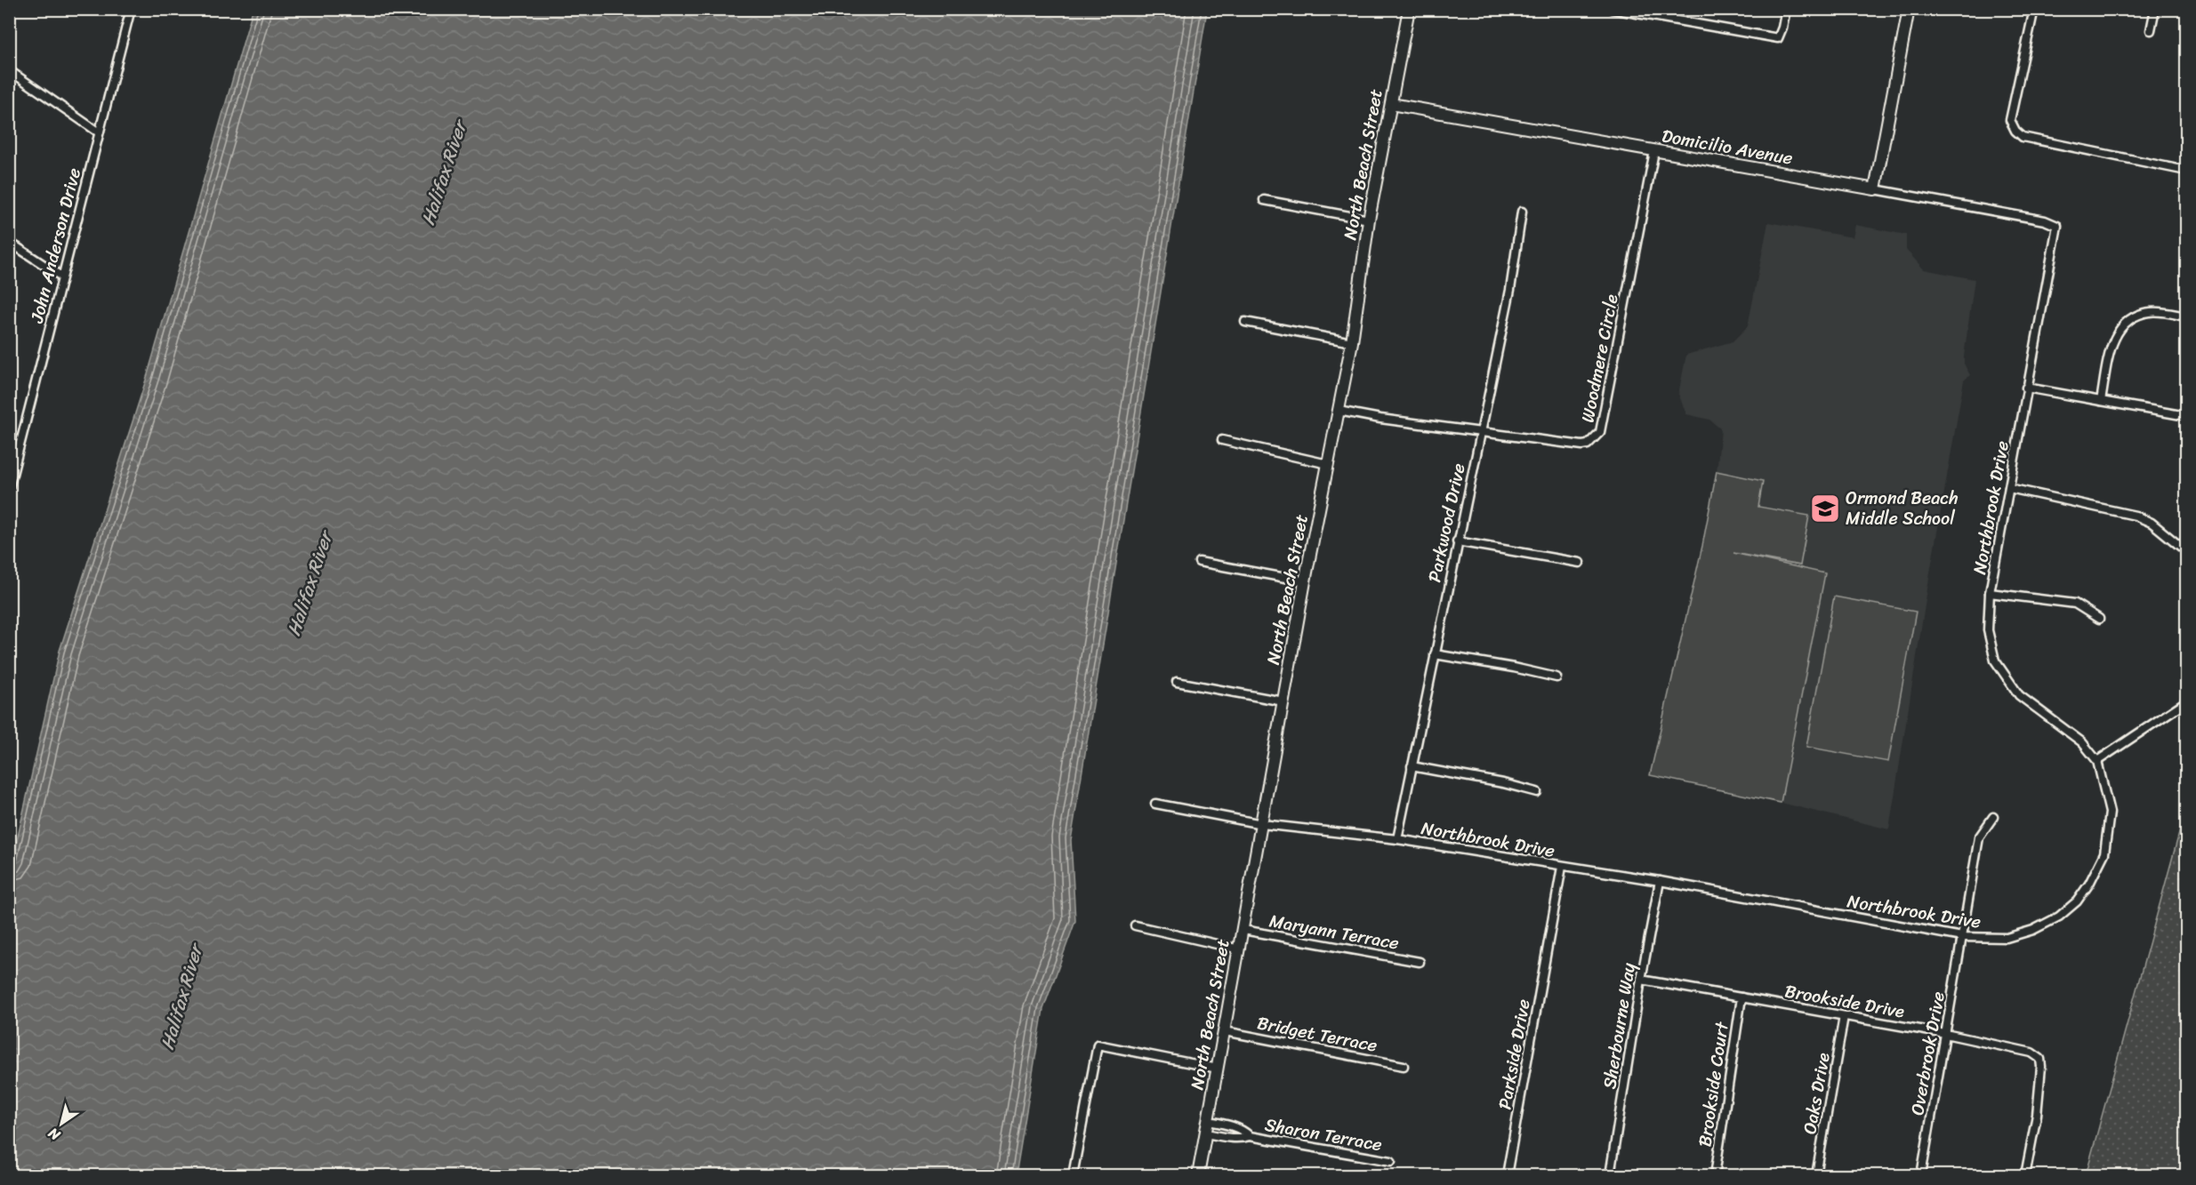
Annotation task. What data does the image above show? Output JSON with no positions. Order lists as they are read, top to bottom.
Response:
{
  "streets": {
    "street": [
      "Domicilio Avenue",
      "North Beach Street",
      "John Anderson Drive",
      "Woodmere Circle",
      "Northbrook Drive",
      "Parkwood Drive",
      "Maryann Terrace",
      "Brookside Drive",
      "Sherbourne Way",
      "Bridget Terrace",
      "Overbrook Drive",
      "Parkside Drive",
      "Brookside Court",
      "Oaks Drive",
      "Sharon Terrace"
    ]
  },
  "crossings": [
    ["Domicilio Avenue", "North Beach Street"],
    ["Domicilio Avenue", "Woodmere Circle"],
    ["Domicilio Avenue", "Northbrook Drive"],
    ["North Beach Street", "Woodmere Circle"],
    ["North Beach Street", "Northbrook Drive"],
    ["North Beach Street", "Maryann Terrace"],
    ["North Beach Street", "Bridget Terrace"],
    ["North Beach Street", "Sharon Terrace"],
    ["Woodmere Circle", "Parkwood Drive"],
    ["Northbrook Drive", "Parkwood Drive"],
    ["Northbrook Drive", "Sherbourne Way"],
    ["Northbrook Drive", "Overbrook Drive"],
    ["Northbrook Drive", "Parkside Drive"],
    ["Brookside Drive", "Sherbourne Way"],
    ["Brookside Drive", "Overbrook Drive"],
    ["Brookside Drive", "Brookside Court"],
    ["Brookside Drive", "Oaks Drive"]
  ],
  "water": ["Halifax River"],
  "places": {
    "school or university": ["Ormond Beach Middle School"]
  },
  "north": "bottom left"
}
